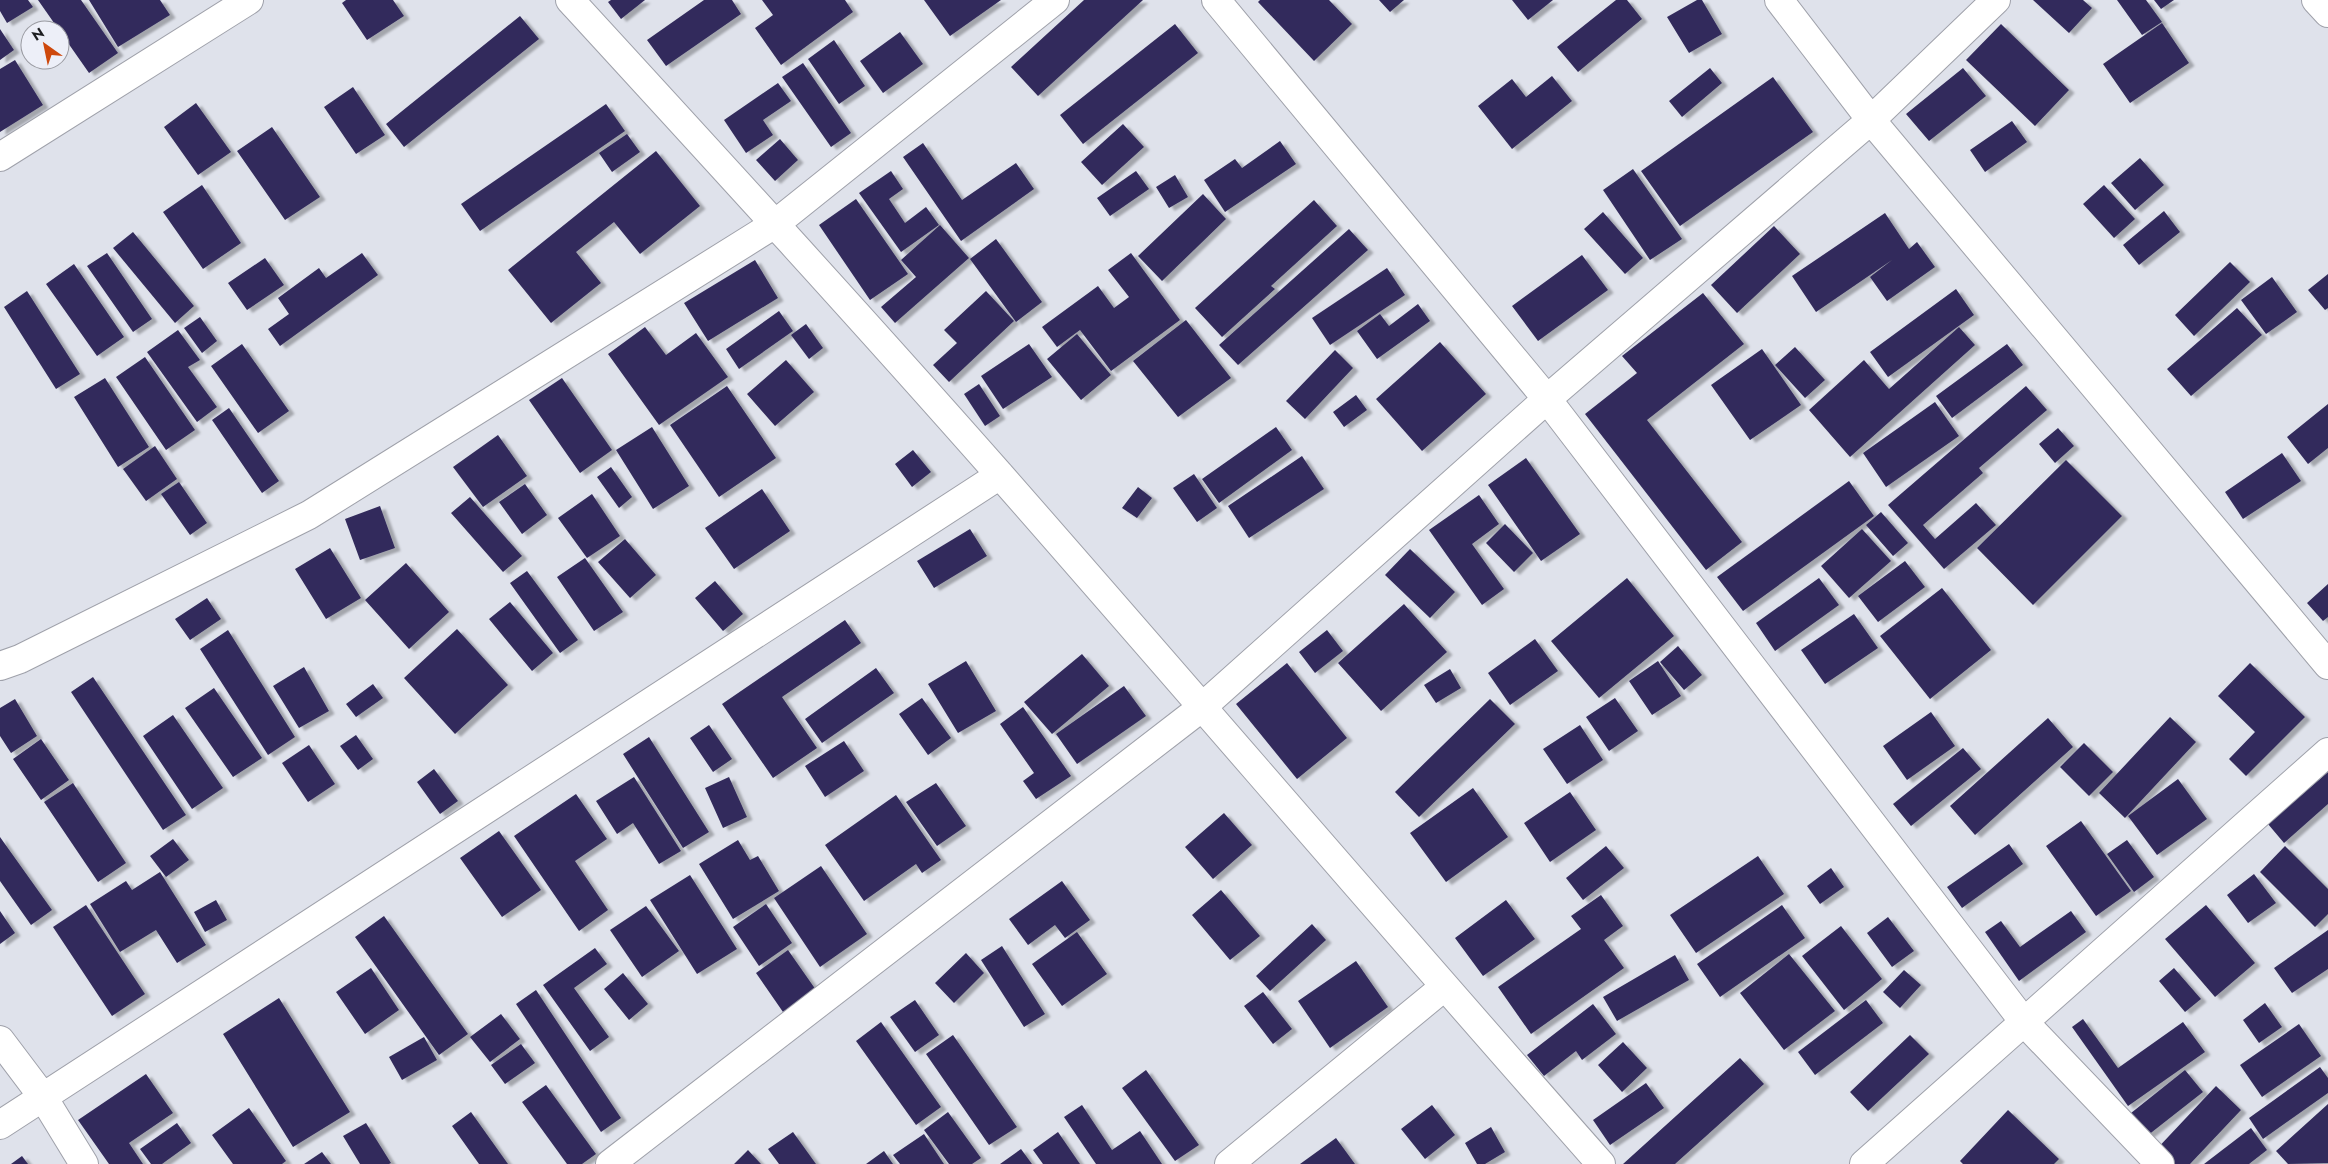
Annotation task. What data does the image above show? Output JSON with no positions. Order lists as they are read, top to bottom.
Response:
{
  "north": "top left"
}
